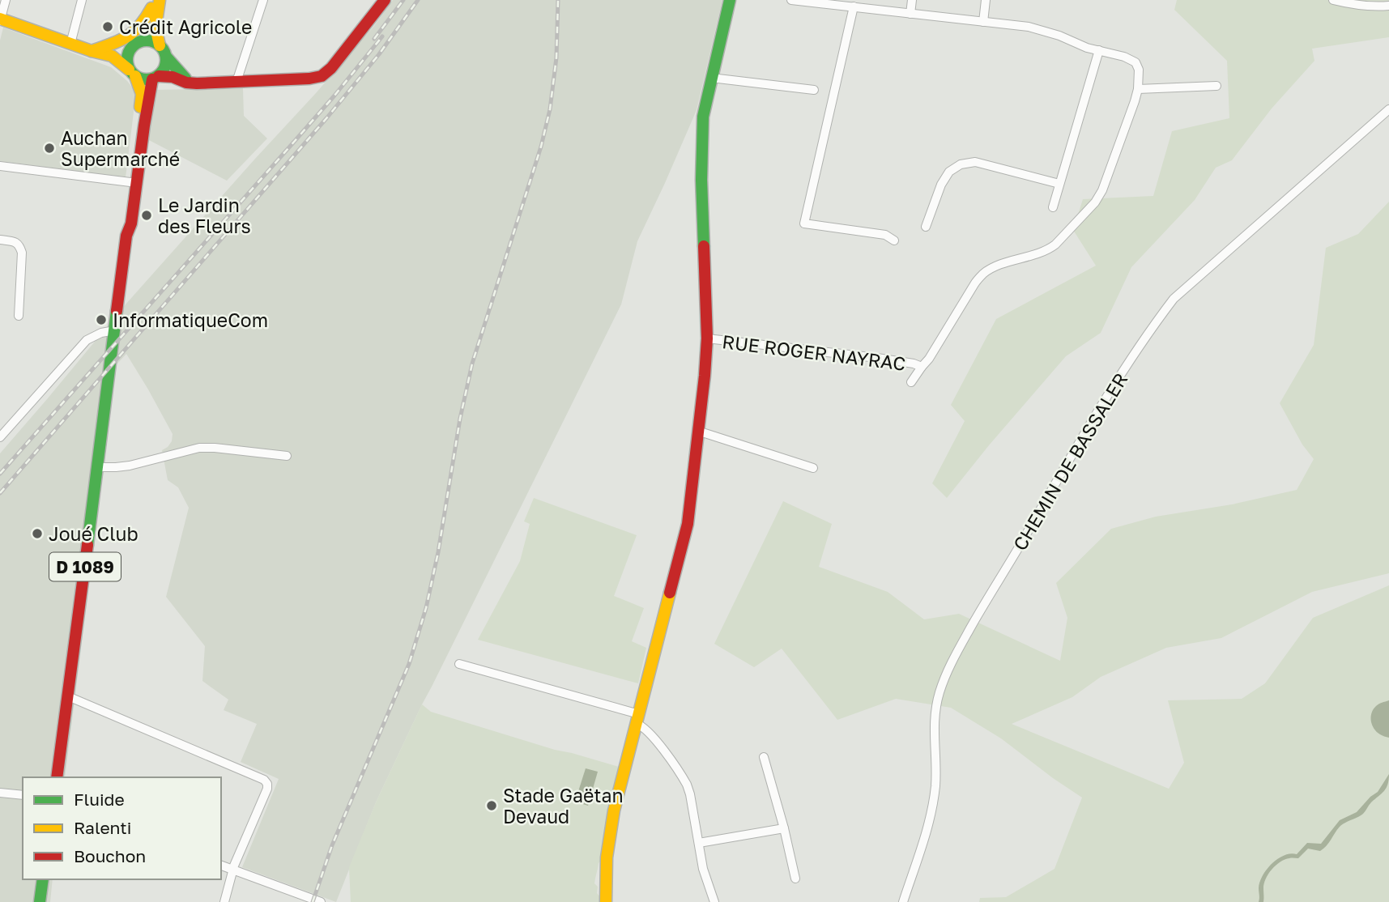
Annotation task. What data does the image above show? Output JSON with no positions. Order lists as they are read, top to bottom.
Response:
{
  "streets": {
    "main road": ["D 1089"],
    "street": ["RUE ROGER NAYRAC", "CHEMIN DE BASSALER"]
  },
  "places": [
    "Crédit Agricole",
    "Auchan Supermarché",
    "Le Jardin des Fleurs",
    "InformatiqueCom",
    "Joué Club",
    "Stade Gaëtan Devaud"
  ],
  "legend": ["Fluide", "Ralenti", "Bouchon"]
}
